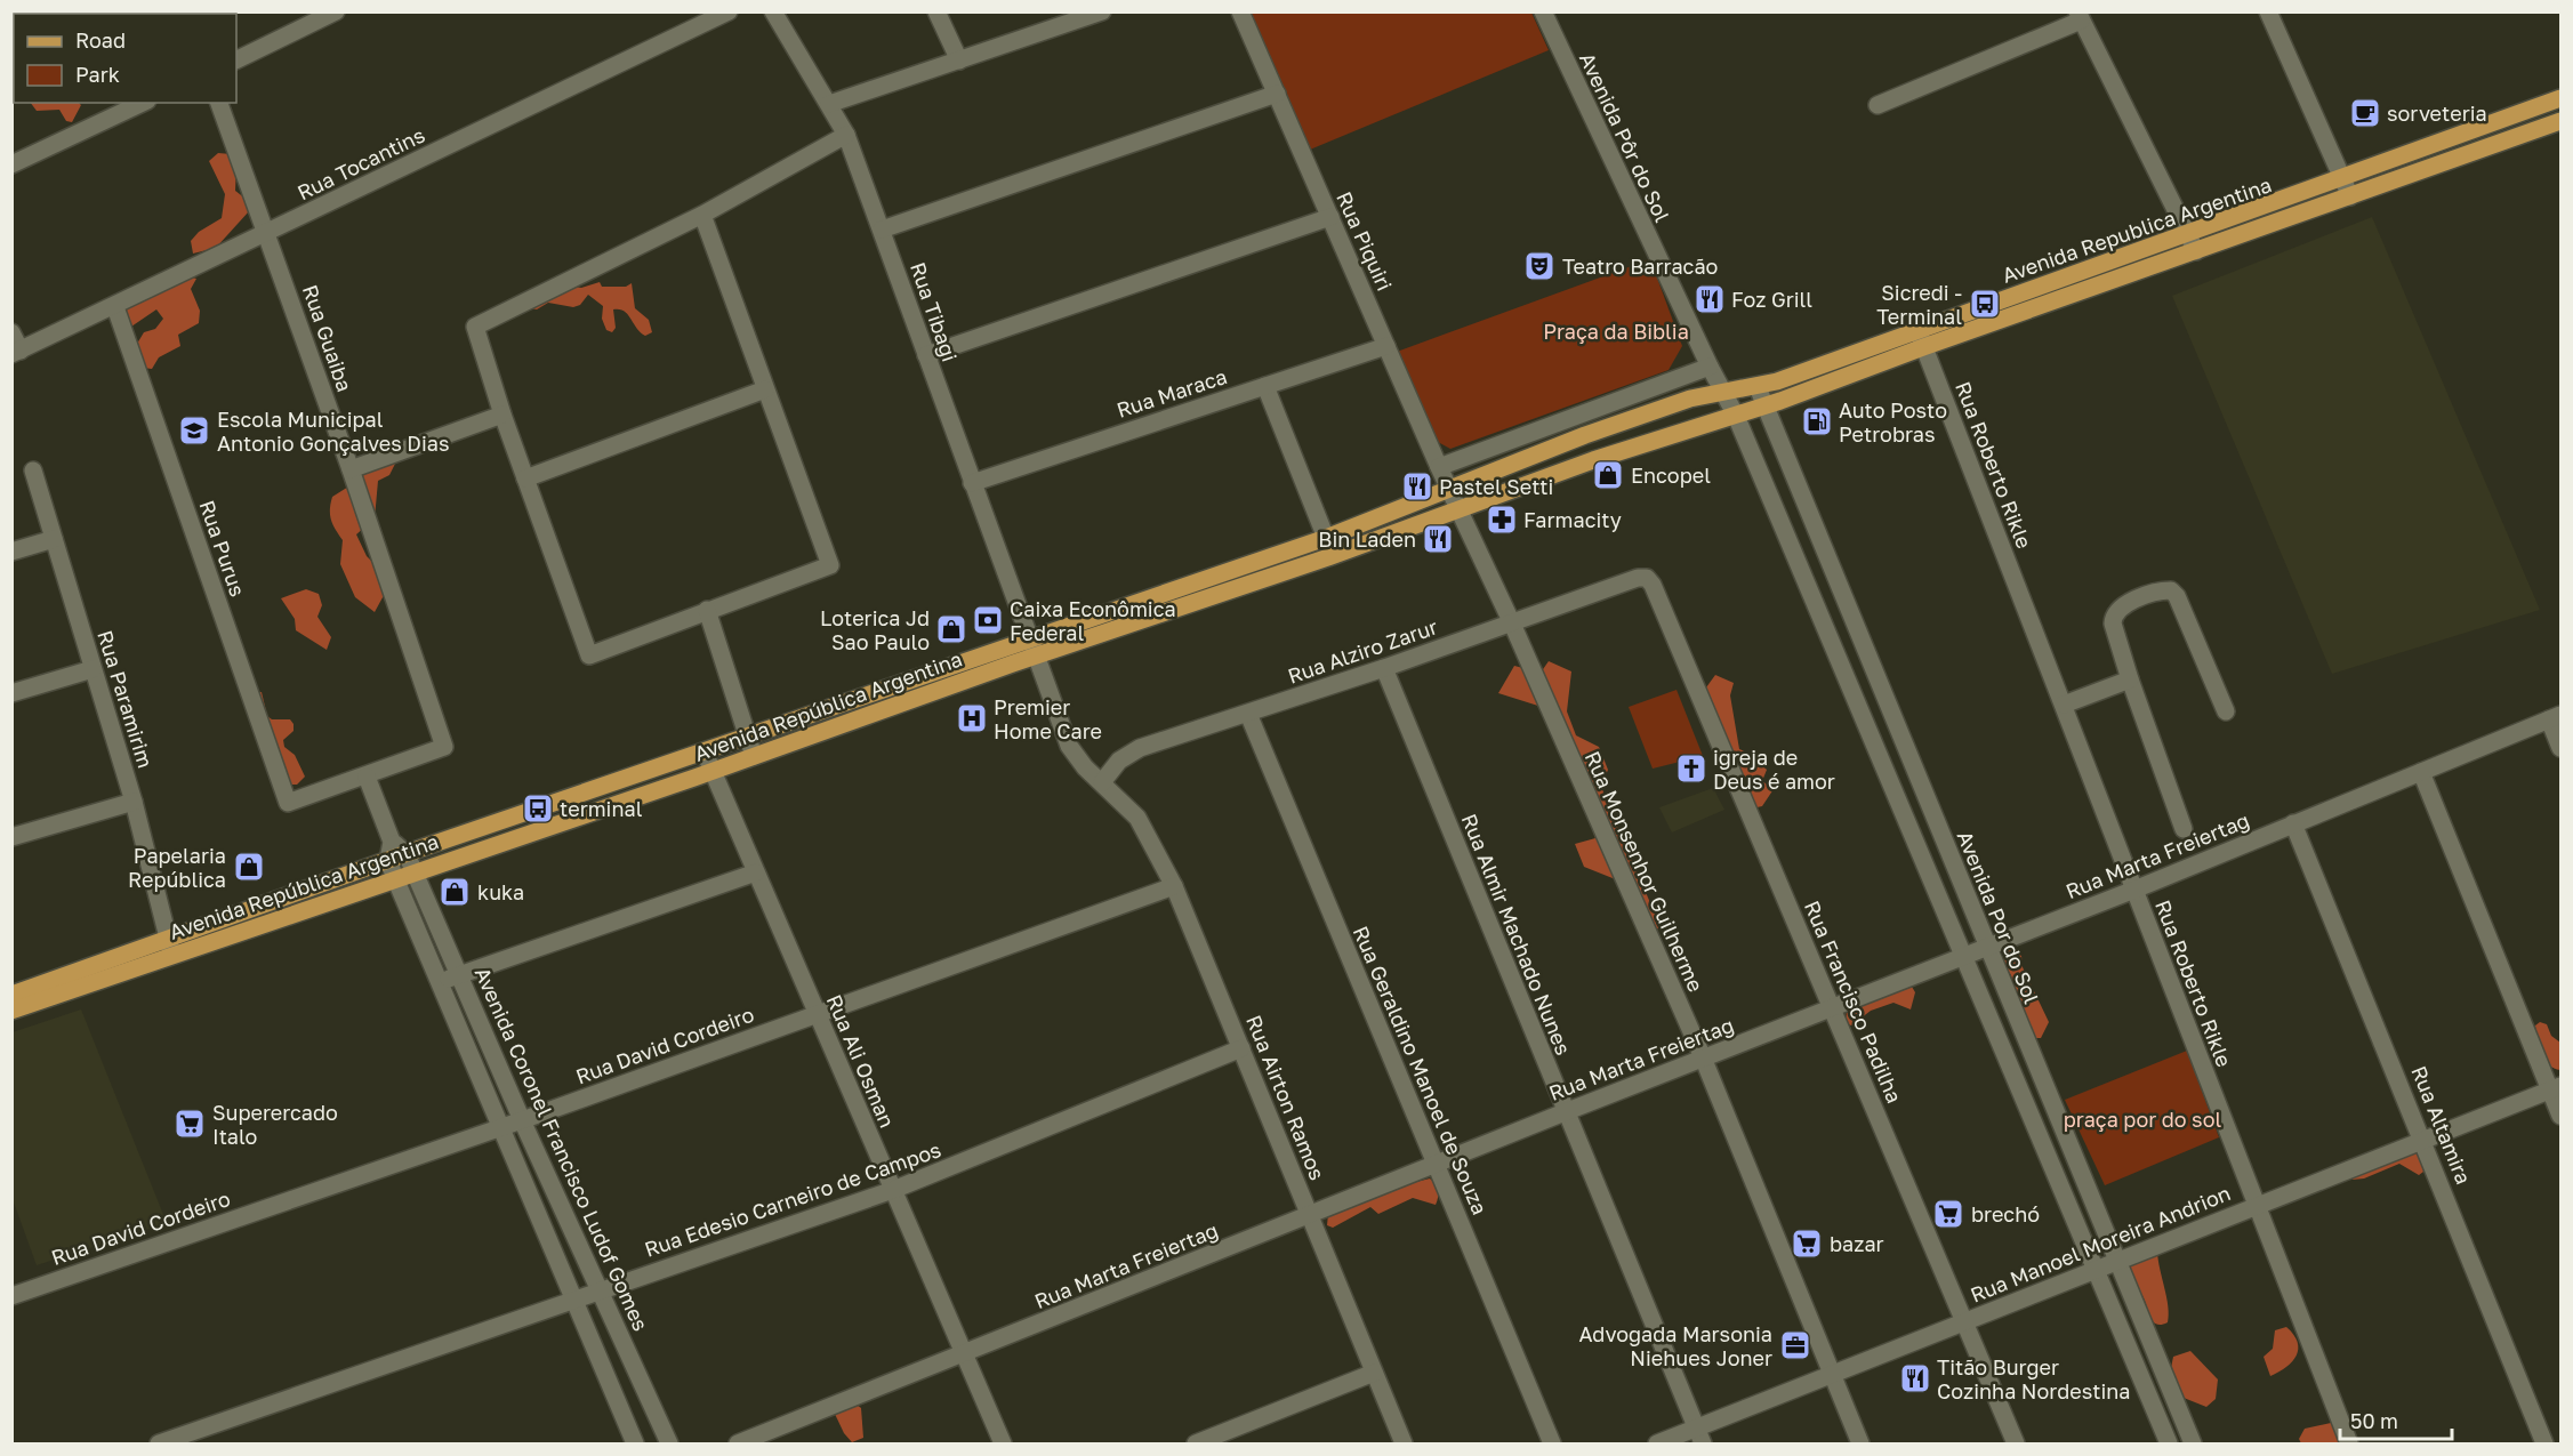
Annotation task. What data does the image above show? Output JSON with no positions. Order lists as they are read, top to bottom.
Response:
{
  "streets": {
    "main road": ["Avenida Republica Argentina", "Avenida República Argentina"],
    "street": [
      "Avenida Pôr do Sol",
      "Rua Tocantins",
      "Rua Piquiri",
      "Rua Tibagi",
      "Rua Guaiba",
      "Rua Maraca",
      "Rua Roberto Rikle",
      "Rua Purus",
      "Rua Alziro Zarur",
      "Rua Paramirim",
      "Rua Marta Freiertag",
      "Rua Monsenhor Guilherme",
      "Avenida Por do Sol",
      "Rua Almir Machado Nunes",
      "Rua Francisco Padilha",
      "Rua David Cordeiro",
      "Rua Ali Osman",
      "Rua Geraldino Manoel de Souza",
      "Rua Airton Ramos",
      "Rua Altamira",
      "Avenida Coronel Francisco Ludof Gomes",
      "Rua Edesio Carneiro de Campos",
      "Rua Manoel Moreira Andrion"
    ]
  },
  "crossings": [
    ["Avenida Pôr do Sol", "Avenida Republica Argentina"],
    ["Avenida Pôr do Sol", "Avenida República Argentina"],
    ["Rua Tocantins", "Rua Guaiba"],
    ["Rua Tocantins", "Rua Purus"],
    ["Avenida Republica Argentina", "Rua Roberto Rikle"],
    ["Avenida Republica Argentina", "Avenida República Argentina"],
    ["Avenida Republica Argentina", "Avenida Por do Sol"],
    ["Rua Piquiri", "Rua Maraca"],
    ["Rua Piquiri", "Avenida República Argentina"],
    ["Rua Piquiri", "Rua Monsenhor Guilherme"],
    ["Rua Tibagi", "Rua Maraca"],
    ["Rua Tibagi", "Avenida República Argentina"],
    ["Rua Guaiba", "Rua Purus"],
    ["Rua Roberto Rikle", "Rua Marta Freiertag"],
    ["Rua Roberto Rikle", "Rua Manoel Moreira Andrion"],
    ["Rua Alziro Zarur", "Rua Monsenhor Guilherme"],
    ["Rua Alziro Zarur", "Rua Almir Machado Nunes"],
    ["Rua Alziro Zarur", "Rua Francisco Padilha"],
    ["Rua Alziro Zarur", "Rua Geraldino Manoel de Souza"],
    ["Rua Alziro Zarur", "Rua Airton Ramos"],
    ["Rua Paramirim", "Avenida República Argentina"],
    ["Avenida República Argentina", "Rua Monsenhor Guilherme"],
    ["Avenida República Argentina", "Rua Ali Osman"],
    ["Avenida República Argentina", "Avenida Coronel Francisco Ludof Gomes"],
    ["Rua Marta Freiertag", "Rua Monsenhor Guilherme"],
    ["Rua Marta Freiertag", "Avenida Por do Sol"],
    ["Rua Marta Freiertag", "Rua Almir Machado Nunes"],
    ["Rua Marta Freiertag", "Rua Francisco Padilha"],
    ["Rua Marta Freiertag", "Rua Ali Osman"],
    ["Rua Marta Freiertag", "Rua Geraldino Manoel de Souza"],
    ["Rua Marta Freiertag", "Rua Airton Ramos"],
    ["Rua Marta Freiertag", "Rua Altamira"],
    ["Rua Monsenhor Guilherme", "Rua Manoel Moreira Andrion"],
    ["Avenida Por do Sol", "Rua Manoel Moreira Andrion"],
    ["Rua Almir Machado Nunes", "Rua Manoel Moreira Andrion"],
    ["Rua Francisco Padilha", "Rua Manoel Moreira Andrion"],
    ["Rua David Cordeiro", "Rua Ali Osman"],
    ["Rua David Cordeiro", "Rua Airton Ramos"],
    ["Rua David Cordeiro", "Avenida Coronel Francisco Ludof Gomes"],
    ["Rua Ali Osman", "Rua Edesio Carneiro de Campos"],
    ["Rua Airton Ramos", "Rua Edesio Carneiro de Campos"],
    ["Rua Altamira", "Rua Manoel Moreira Andrion"],
    ["Avenida Coronel Francisco Ludof Gomes", "Rua Edesio Carneiro de Campos"]
  ],
  "parks": ["Praça da Biblia", "praça por do sol"],
  "places": {
    "cafe": ["sorveteria"],
    "theatre": ["Teatro Barracão"],
    "restaurant": [
      "Foz Grill",
      "Pastel Setti",
      "Bin Laden",
      "Titão Burger Cozinha Nordestina"
    ],
    "bus stop": ["Sicredi - Terminal", "terminal"],
    "fuel station": ["Auto Posto Petrobras"],
    "school or university": ["Escola Municipal Antonio Gonçalves Dias"],
    "shop": [
      "Encopel",
      "Loterica Jd Sao Paulo",
      "Papelaria República",
      "kuka"
    ],
    "pharmacy": ["Farmacity"],
    "bank": ["Caixa Econômica Federal"],
    "hospital": ["Premier Home Care"],
    "church": ["igreja de Deus é amor"],
    "supermarket": ["Superercado Italo", "brechó", "bazar"],
    "office": ["Advogada Marsonia Niehues Joner"]
  },
  "legend": ["Road", "Park"],
  "scale_bar": "50 m"
}
